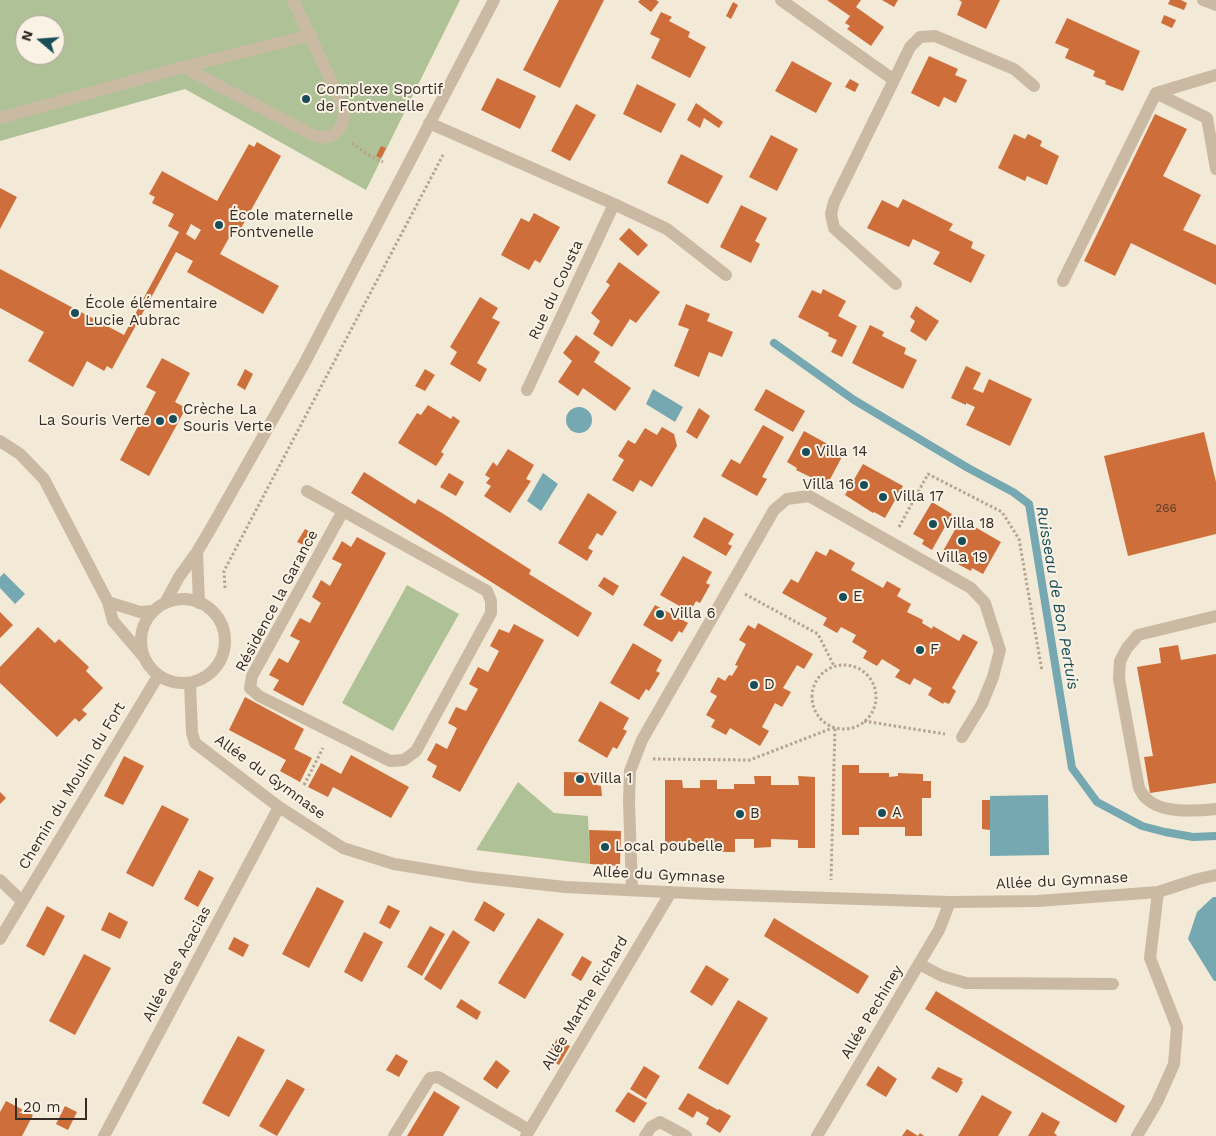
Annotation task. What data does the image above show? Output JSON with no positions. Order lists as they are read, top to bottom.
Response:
{
  "streets": {
    "street": [
      "Rue du Cousta",
      "Résidence la Garance",
      "Allée du Gymnase",
      "Chemin du Moulin du Fort",
      "Allée des Acacias",
      "Allée Marthe Richard",
      "Allée Pechiney"
    ]
  },
  "crossings": [
    ["Allée du Gymnase", "Chemin du Moulin du Fort"],
    ["Allée du Gymnase", "Allée des Acacias"],
    ["Allée du Gymnase", "Allée Marthe Richard"],
    ["Allée du Gymnase", "Allée Pechiney"]
  ],
  "water": ["Ruisseau de Bon Pertuis"],
  "places": [
    "Complexe Sportif de Fontvenelle",
    "École maternelle Fontvenelle",
    "École élémentaire Lucie Aubrac",
    "Crèche La Souris Verte",
    "La Souris Verte",
    "Villa 14",
    "Villa 16",
    "Villa 17",
    "Villa 18",
    "Villa 19",
    "E",
    "Villa 6",
    "F",
    "D",
    "Villa 1",
    "A",
    "B",
    "Local poubelle"
  ],
  "house_numbers": ["266"],
  "scale_bar": "20 m",
  "north": "left"
}
